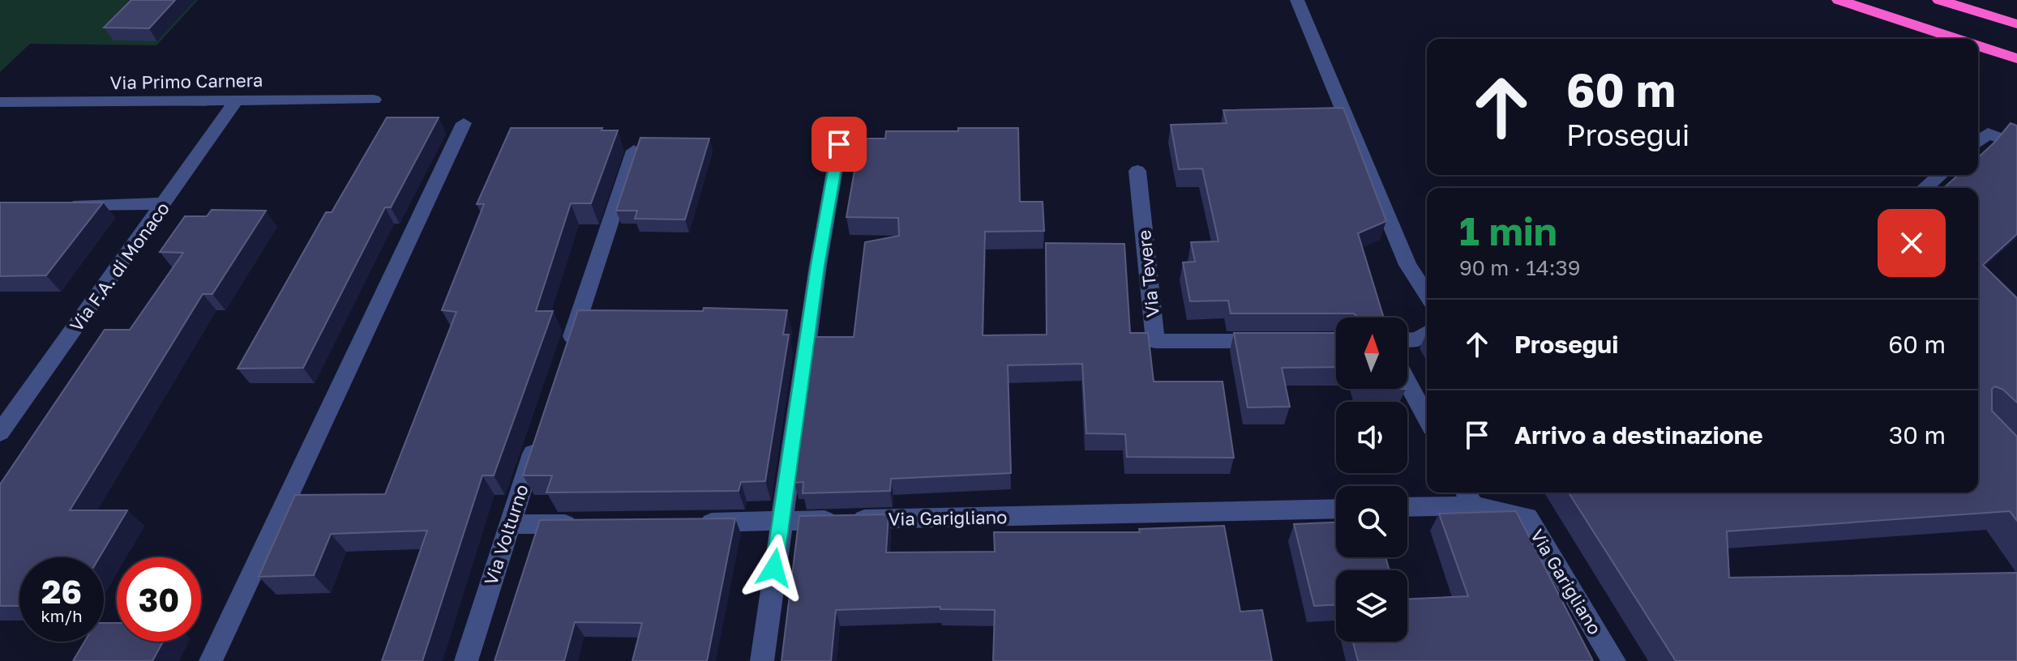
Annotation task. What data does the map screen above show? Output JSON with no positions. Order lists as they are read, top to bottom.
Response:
{
  "streets": {
    "street": [
      "Via Primo Carnera",
      "Via F.A. di Monaco",
      "Via Tevere",
      "Via Garigliano",
      "Via Volturno"
    ]
  },
  "crossings": [
    ["Via Primo Carnera", "Via F.A. di Monaco"]
  ],
  "north": "top",
  "page": {
    "turn": ["60 m", "Prosegui"],
    "heading": ["1 min", "90 m · 14:39"],
    "list": [
      {
        "name": "Prosegui",
        "value": "60 m"
      },
      {
        "name": "Arrivo a destinazione",
        "value": "30 m"
      }
    ],
    "speed": "26 km/h",
    "limit": "30"
  }
}
